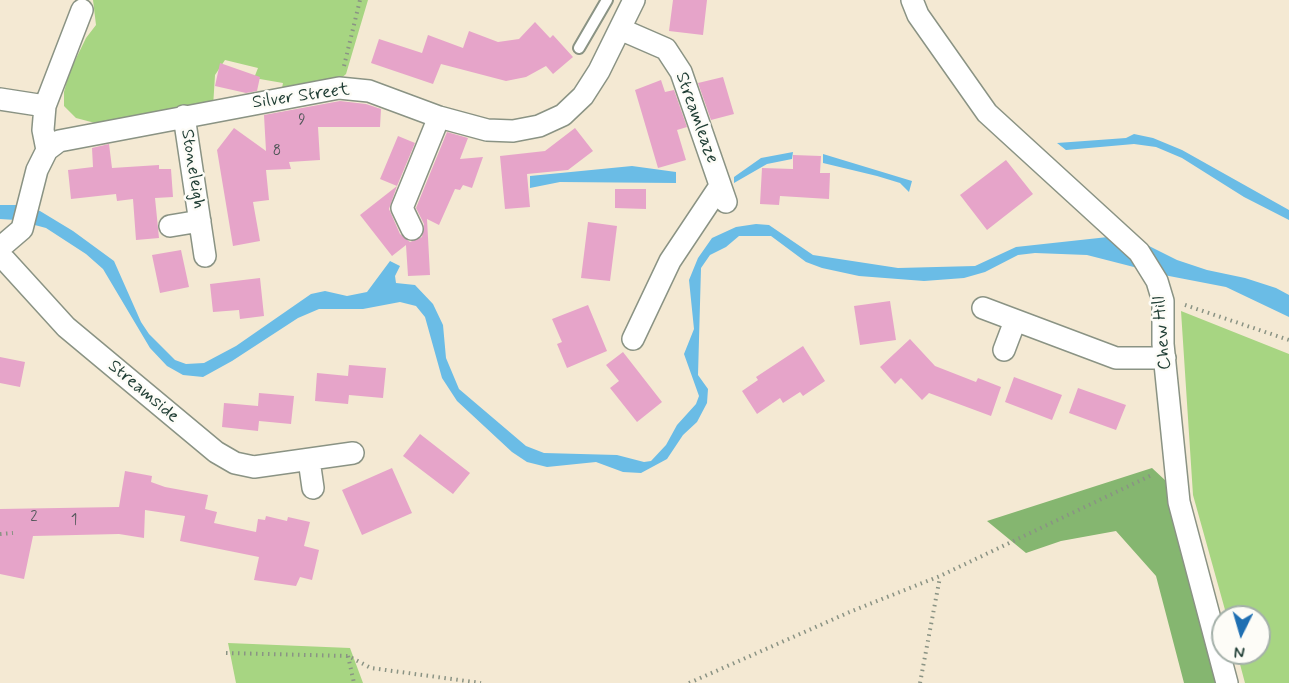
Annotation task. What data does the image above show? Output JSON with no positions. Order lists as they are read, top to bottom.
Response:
{
  "streets": {
    "street": [
      "Silver Street",
      "Streamleaze",
      "Stoneleigh",
      "Chew Hill",
      "Streamside"
    ]
  },
  "crossings": [
    ["Silver Street", "Streamleaze"],
    ["Silver Street", "Stoneleigh"]
  ],
  "house_numbers": [
    "9",
    "8",
    "2",
    "1"
  ],
  "north": "bottom"
}
